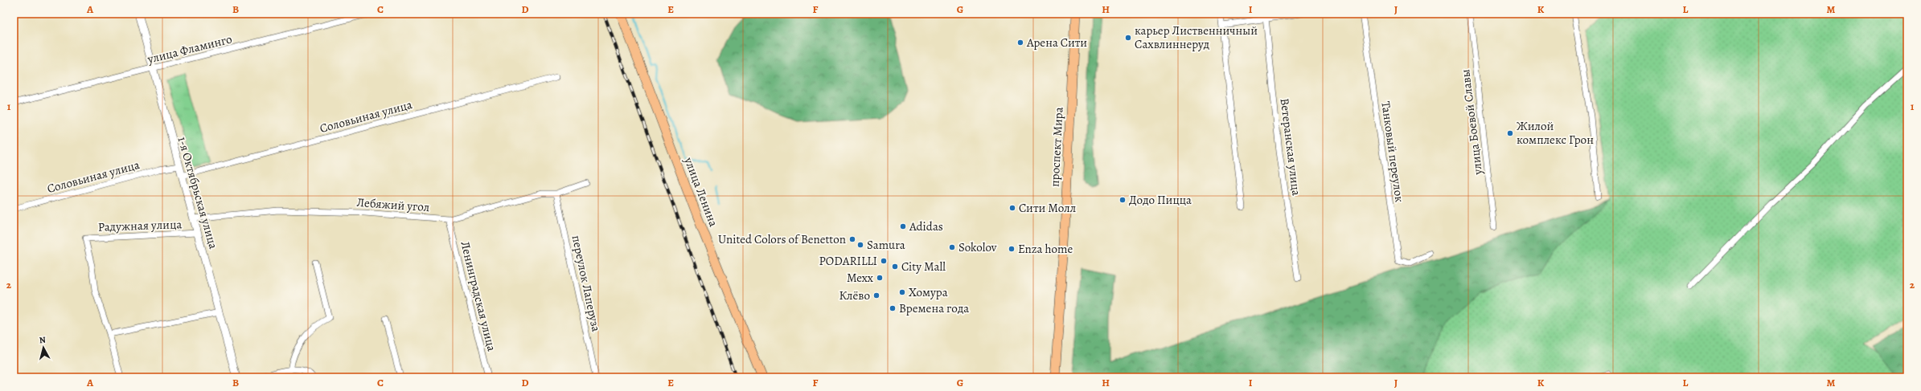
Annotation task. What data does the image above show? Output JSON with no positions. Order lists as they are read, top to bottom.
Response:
{
  "streets": {
    "main road": ["проспект Мира", "улица Ленина"],
    "street": [
      "улица Фламинго",
      "Соловьиная улица",
      "улица Боевой Славы",
      "Ветеранская улица",
      "Танковый переулок",
      "1-я Октябрьская улица",
      "Лебяжий угол",
      "Радужная улица",
      "переулок Лаперуза",
      "Ленинградская улица"
    ]
  },
  "crossings": [
    ["улица Фламинго", "1-я Октябрьская улица"],
    ["Соловьиная улица", "1-я Октябрьская улица"],
    ["1-я Октябрьская улица", "Лебяжий угол"],
    ["1-я Октябрьская улица", "Радужная улица"],
    ["Лебяжий угол", "переулок Лаперуза"],
    ["Лебяжий угол", "Ленинградская улица"]
  ],
  "places": [
    "карьер Лиственничный Сахвлиннеруд",
    "Арена Сити",
    "Жилой комплекс Грон",
    "Додо Пицца",
    "Сити Молл",
    "Adidas",
    "United Colors of Benetton",
    "Samura",
    "Sokolov",
    "Enza home",
    "PODARILLI",
    "City Mall",
    "Mexx",
    "Хомура",
    "Клёво",
    "Времена года"
  ],
  "north": "top",
  "grid": {
    "columns": [
      "A",
      "B",
      "C",
      "D",
      "E",
      "F",
      "G",
      "H",
      "I",
      "J",
      "K",
      "L",
      "M"
    ],
    "rows": ["1", "2"]
  }
}
